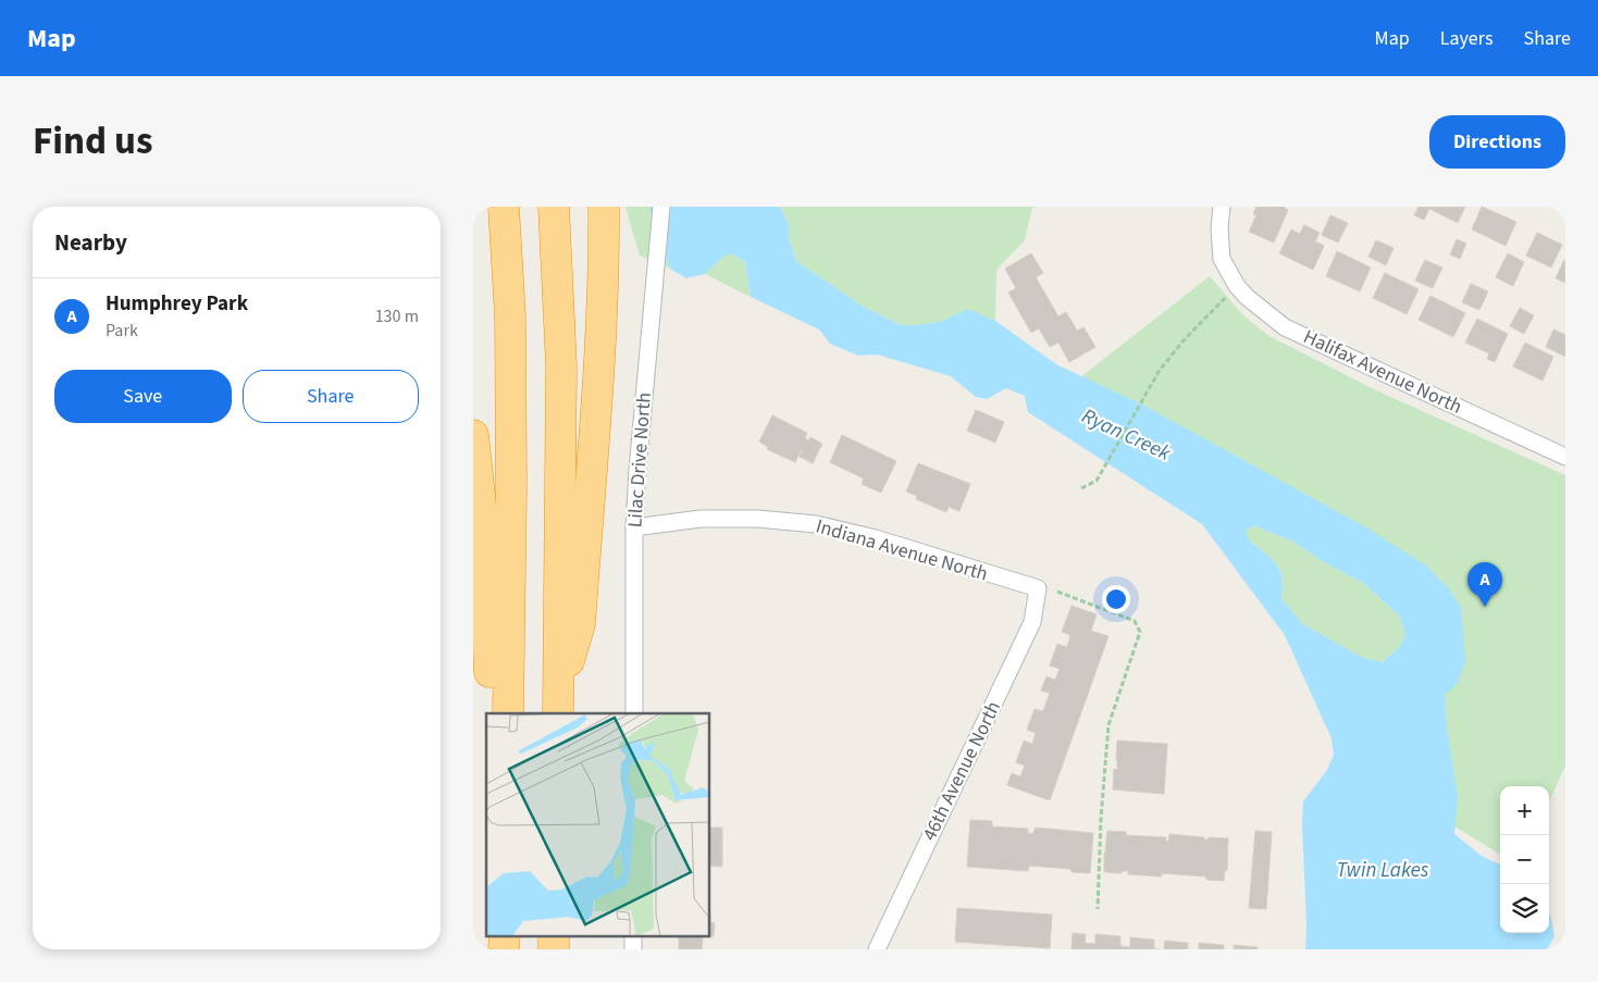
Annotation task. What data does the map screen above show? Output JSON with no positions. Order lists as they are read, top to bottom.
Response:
{
  "streets": {
    "street": [
      "Halifax Avenue North",
      "Lilac Drive North",
      "Indiana Avenue North",
      "46th Avenue North"
    ]
  },
  "crossings": [
    ["Lilac Drive North", "Indiana Avenue North"],
    ["Indiana Avenue North", "46th Avenue North"]
  ],
  "water": ["Ryan Creek", "Twin Lakes"],
  "page": {
    "header": "Map",
    "nav": ["Map", "Layers", "Share"],
    "title": "Find us",
    "buttons": [
      "Directions",
      ["Save", "Share"]
    ],
    "heading": "Nearby",
    "list": [
      {
        "mark": "A",
        "name": "Humphrey Park",
        "note": "Park",
        "value": "130 m"
      }
    ],
    "pins": "A",
    "map_buttons": ["+", "−"]
  }
}
